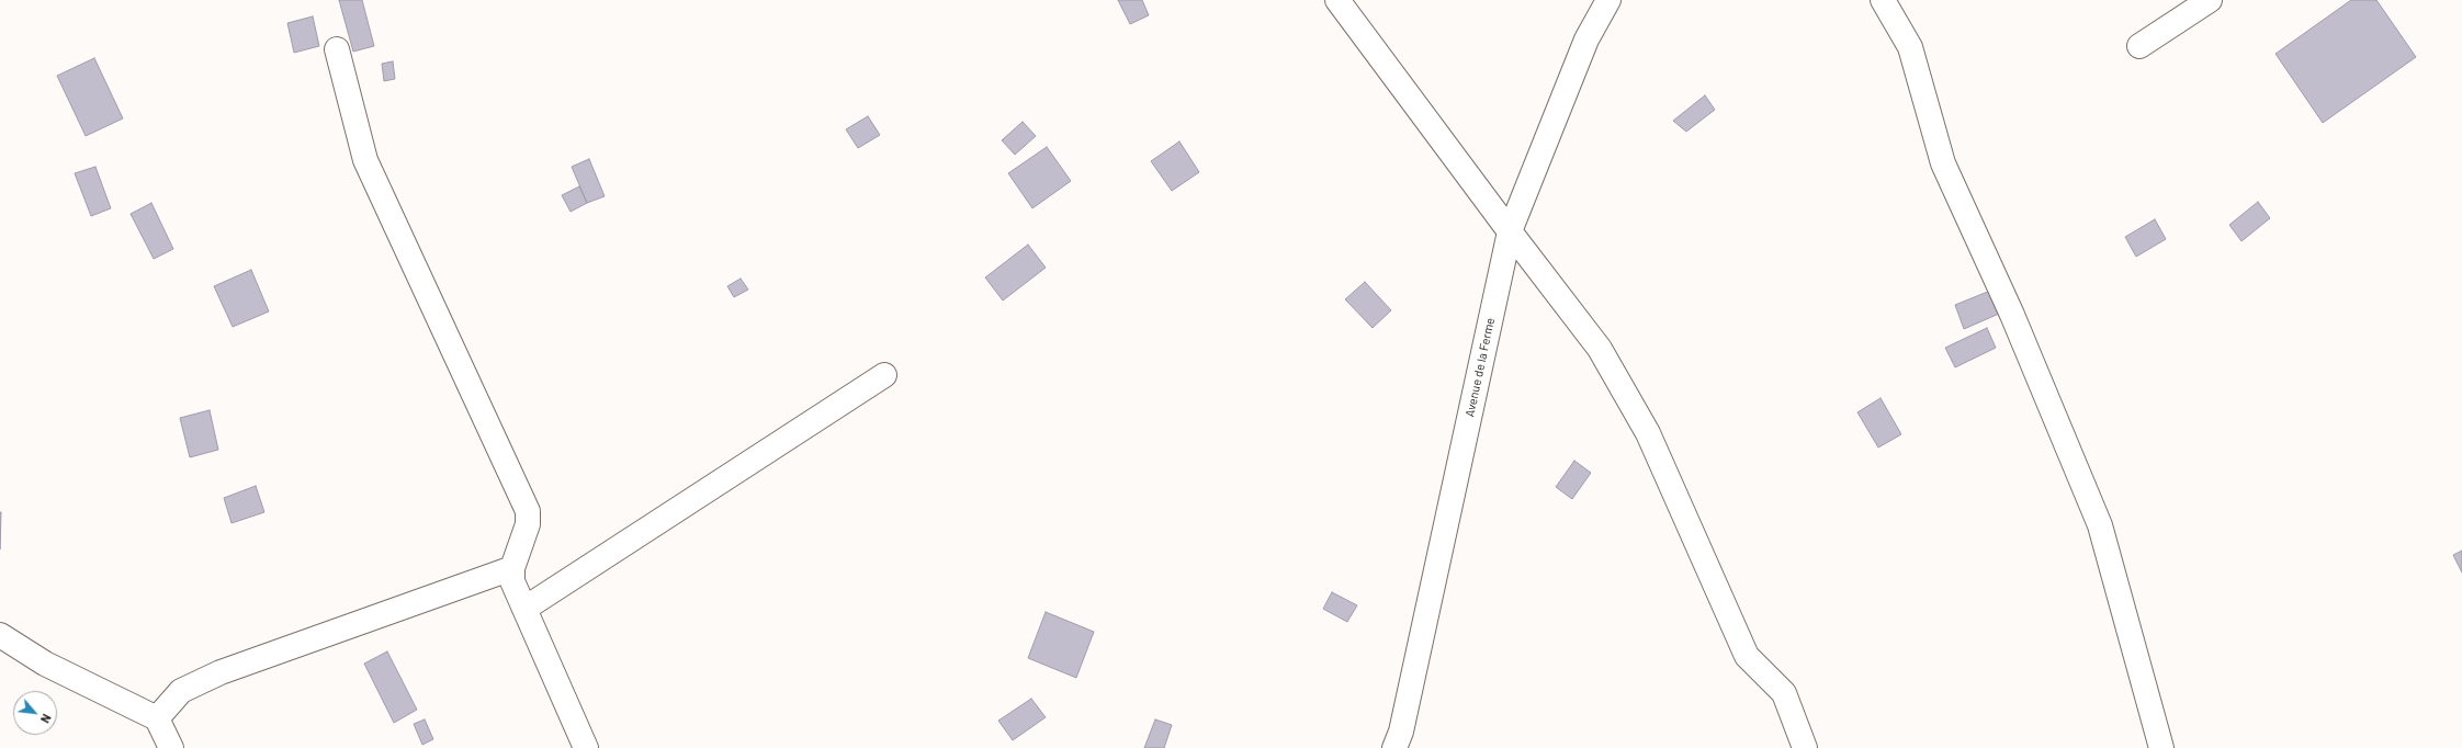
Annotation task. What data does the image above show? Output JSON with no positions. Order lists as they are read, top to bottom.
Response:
{
  "streets": {
    "street": ["Avenue de la Ferme"]
  },
  "north": "bottom right"
}
